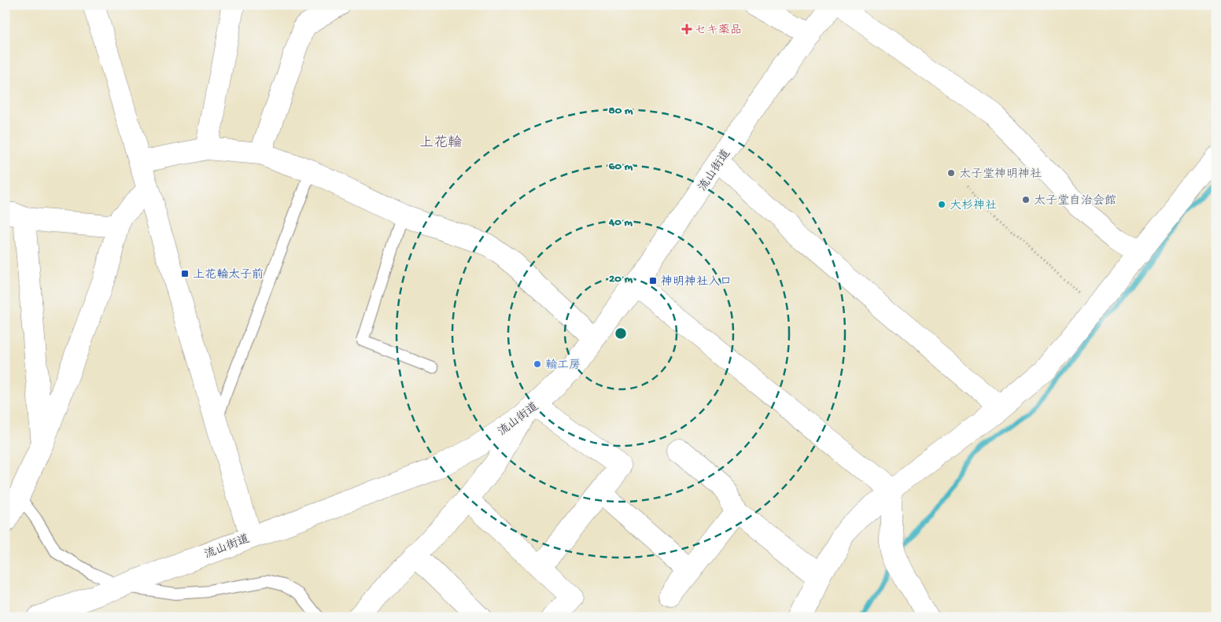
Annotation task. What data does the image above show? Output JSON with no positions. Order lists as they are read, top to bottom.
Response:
{
  "streets": {
    "street": ["流山街道"]
  },
  "districts": ["上花輪"],
  "places": {
    "health": ["セキ薬品"],
    "other": [
      "太子堂神明神社",
      "太子堂自治会館",
      "大杉神社",
      "輪工房"
    ],
    "transit": ["上花輪太子前", "神明神社入口"]
  },
  "rings": [
    "80 m",
    "60 m",
    "40 m",
    "20 m"
  ]
}
